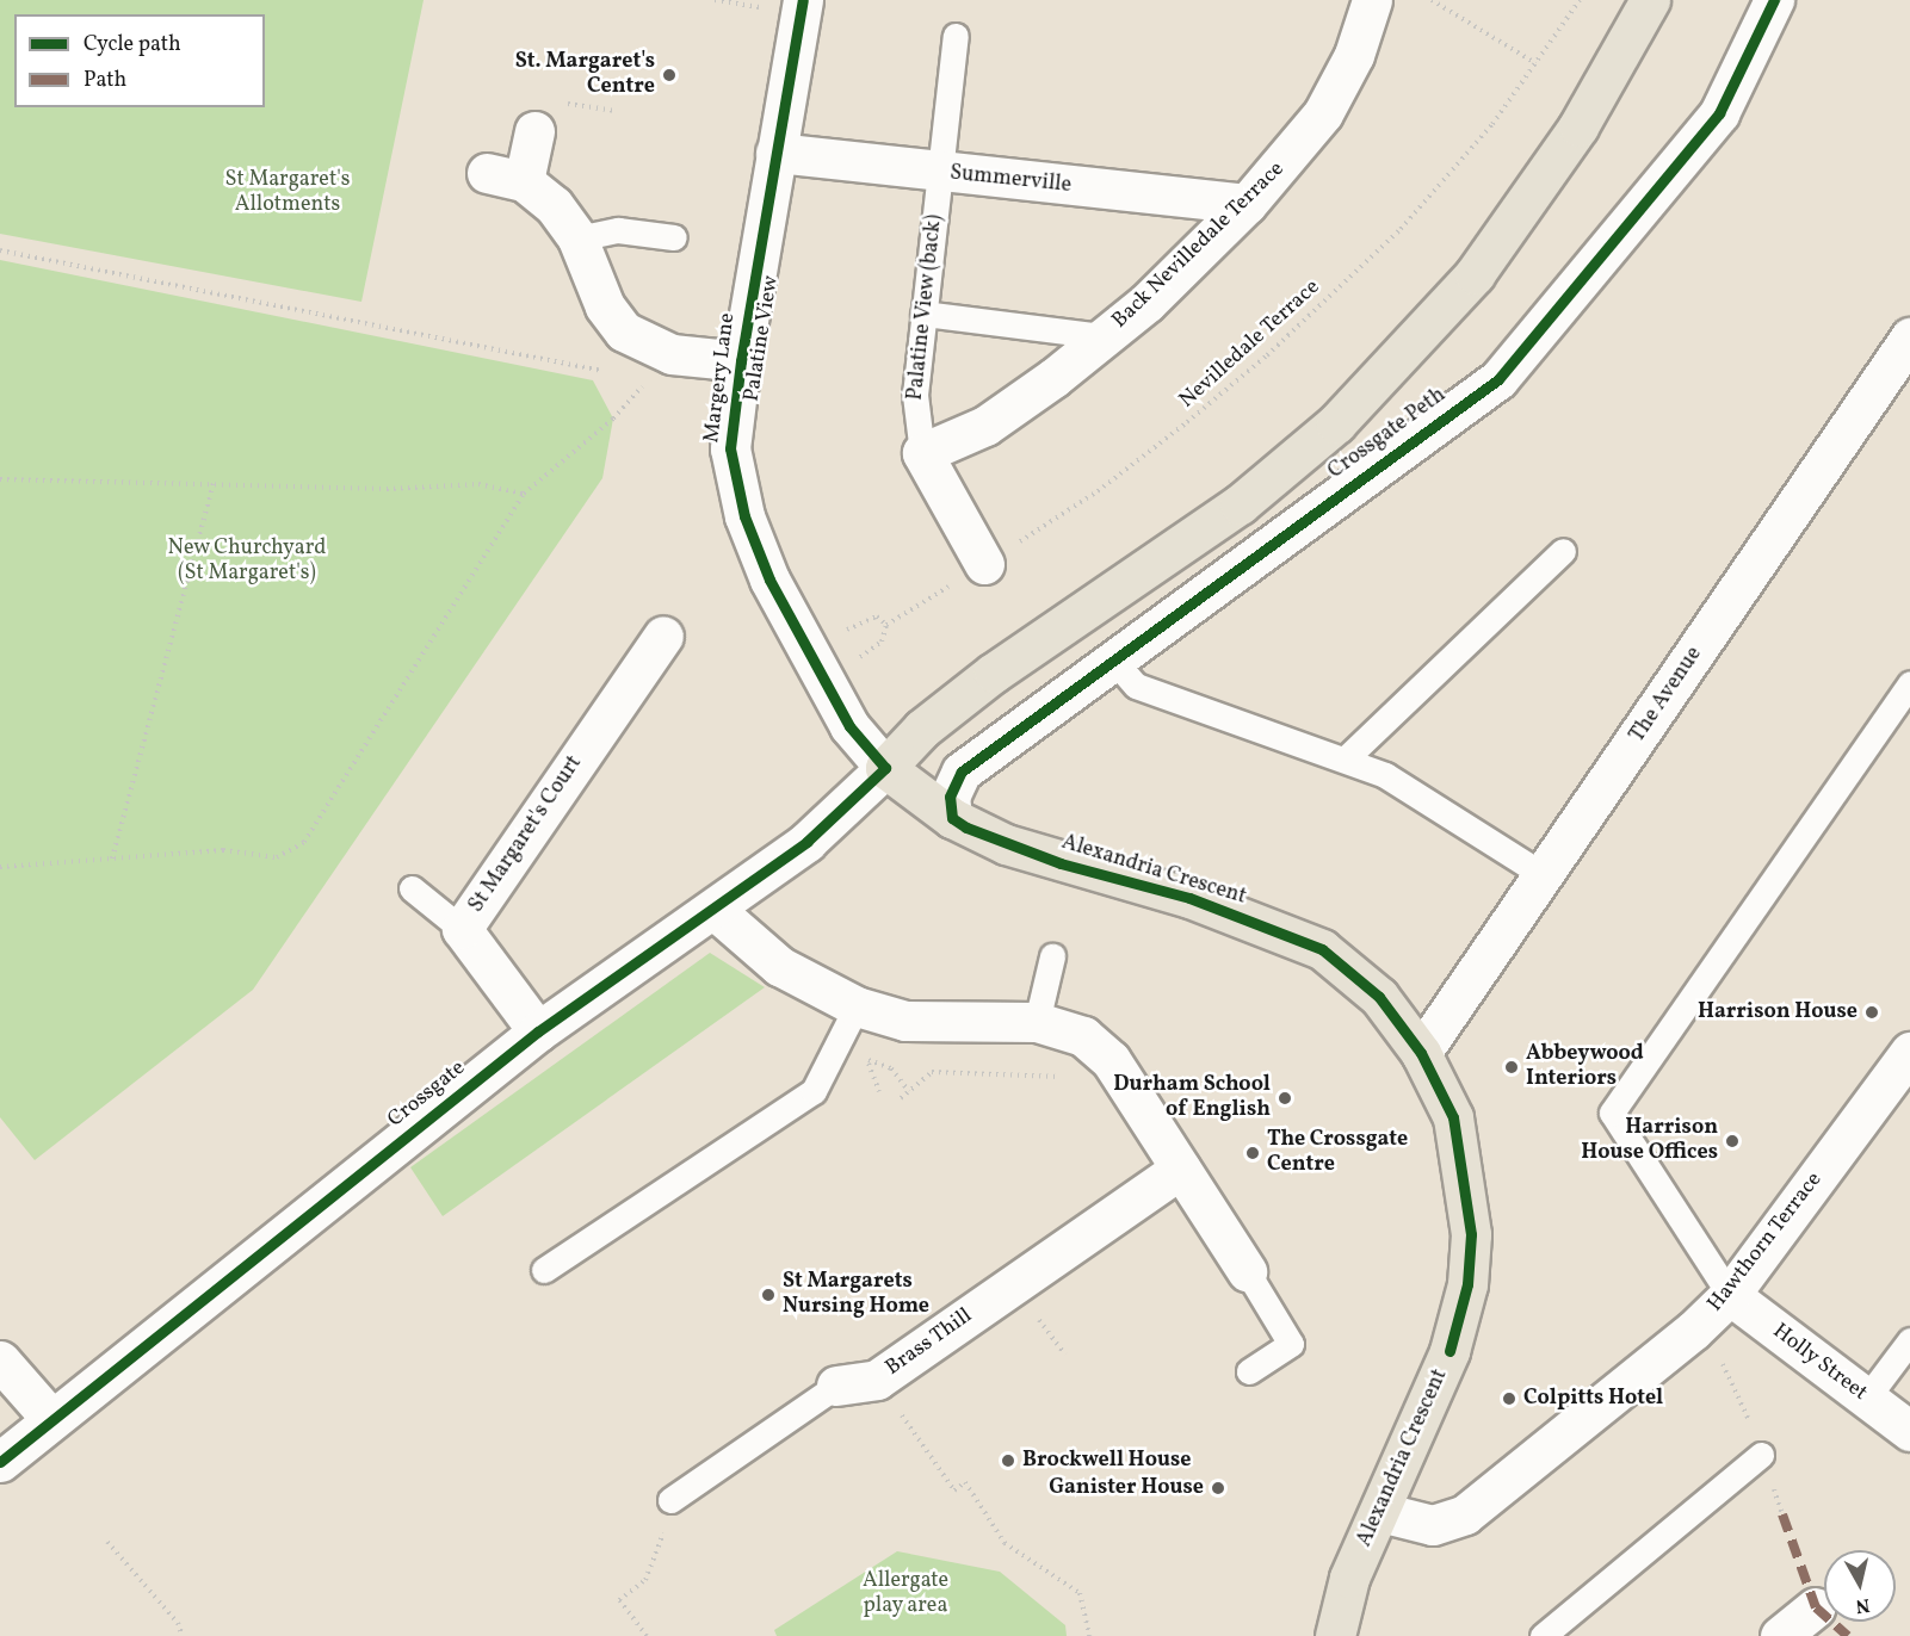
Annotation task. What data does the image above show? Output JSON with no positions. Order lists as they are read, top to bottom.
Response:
{
  "streets": {
    "highway": ["Alexandria Crescent"],
    "street": [
      "Summerville",
      "Back Nevilledale Terrace",
      "Palatine View (back)",
      "Margery Lane",
      "Crossgate Peth",
      "The Avenue",
      "St Margaret's Court",
      "Crossgate",
      "Hawthorn Terrace",
      "Brass Thill",
      "Holly Street"
    ],
    "path": ["Nevilledale Terrace"],
    "cycle path": ["Palatine View"]
  },
  "crossings": [
    ["Summerville", "Back Nevilledale Terrace"],
    ["Summerville", "Palatine View (back)"],
    ["Summerville", "Margery Lane"],
    ["Back Nevilledale Terrace", "Palatine View (back)"],
    ["Palatine View (back)", "Nevilledale Terrace"],
    ["Margery Lane", "Alexandria Crescent"],
    ["Margery Lane", "Crossgate"],
    ["Crossgate Peth", "Alexandria Crescent"],
    ["The Avenue", "Alexandria Crescent"],
    ["St Margaret's Court", "Crossgate"],
    ["Alexandria Crescent", "Crossgate"],
    ["Alexandria Crescent", "Hawthorn Terrace"],
    ["Hawthorn Terrace", "Holly Street"]
  ],
  "parks": ["St Margaret's Allotments", "New Churchyard (St Margaret's)", "Allergate play area"],
  "places": [
    "St. Margaret's Centre",
    "Harrison House",
    "Abbeywood Interiors",
    "Durham School of English",
    "Harrison House Offices",
    "The Crossgate Centre",
    "St Margarets Nursing Home",
    "Colpitts Hotel",
    "Brockwell House",
    "Ganister House"
  ],
  "legend": ["Cycle path", "Path"],
  "north": "bottom"
}
